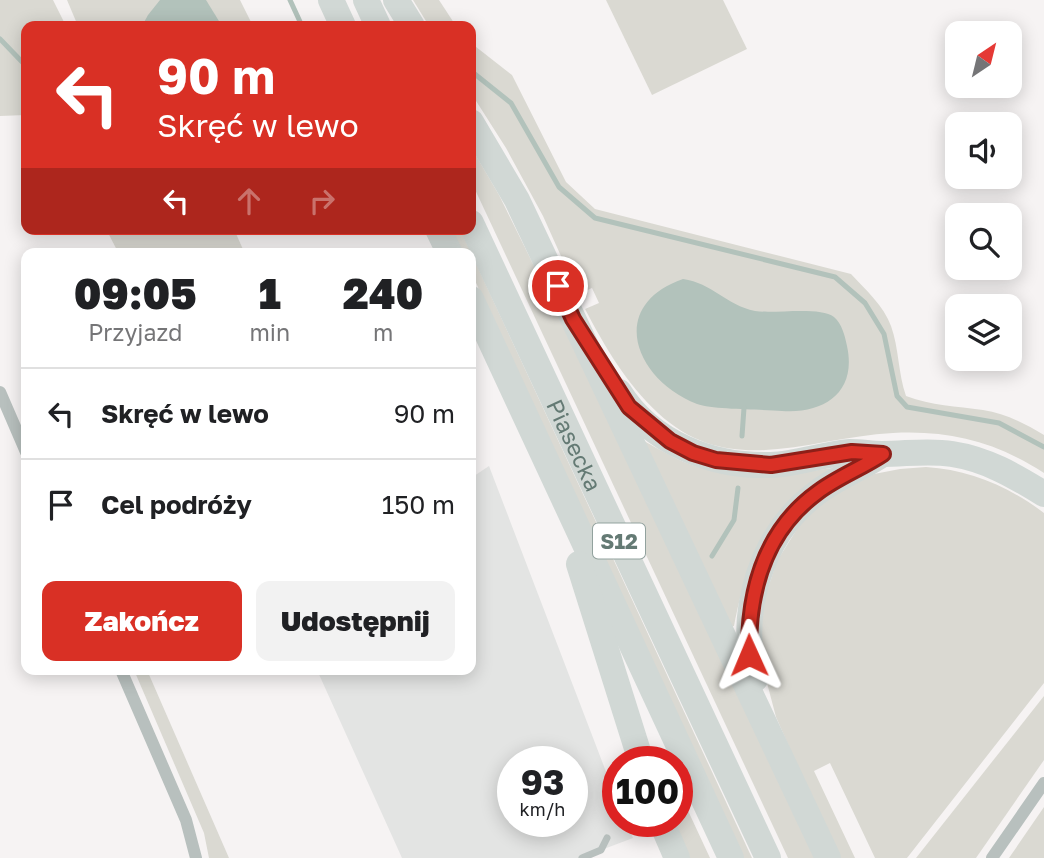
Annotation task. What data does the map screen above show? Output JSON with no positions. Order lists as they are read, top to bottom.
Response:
{
  "streets": {
    "highway": ["Piasecka", "S12"]
  },
  "north": "top right",
  "page": {
    "turn": ["90 m", "Skręć w lewo"],
    "eta": [
      "09:05",
      "Przyjazd",
      "1",
      "min",
      "240",
      "m"
    ],
    "list": [
      {
        "name": "Skręć w lewo",
        "value": "90 m"
      },
      {
        "name": "Cel podróży",
        "value": "150 m"
      }
    ],
    "buttons": ["Zakończ", "Udostępnij"],
    "speed": "93 km/h",
    "limit": "100"
  }
}
